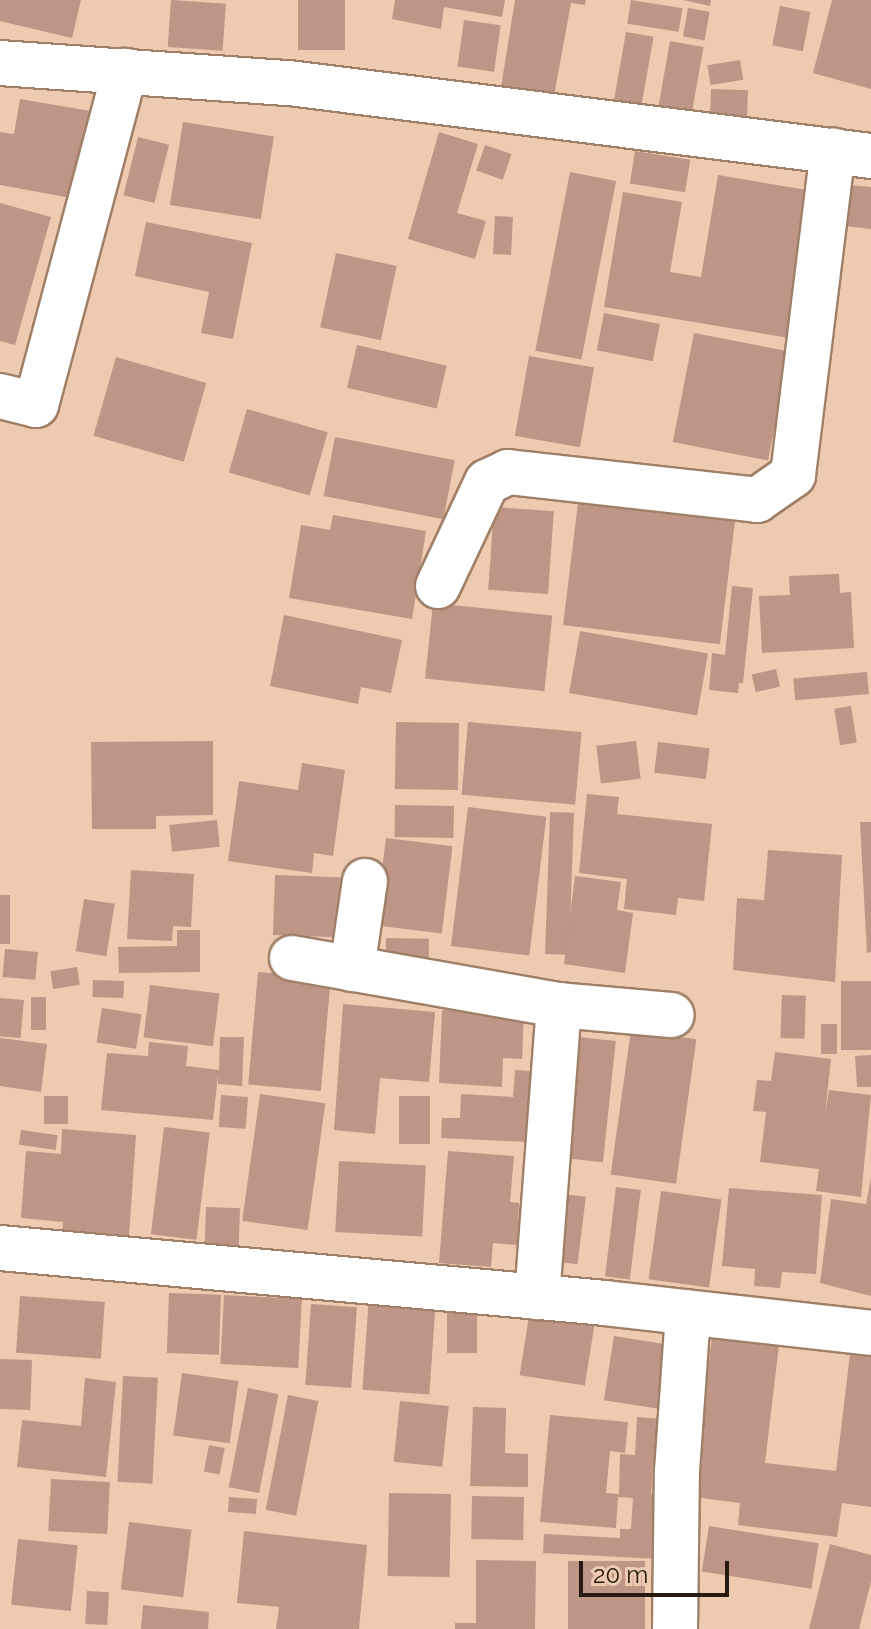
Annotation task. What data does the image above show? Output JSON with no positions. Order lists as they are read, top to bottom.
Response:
{
  "scale_bar": "20 m"
}
